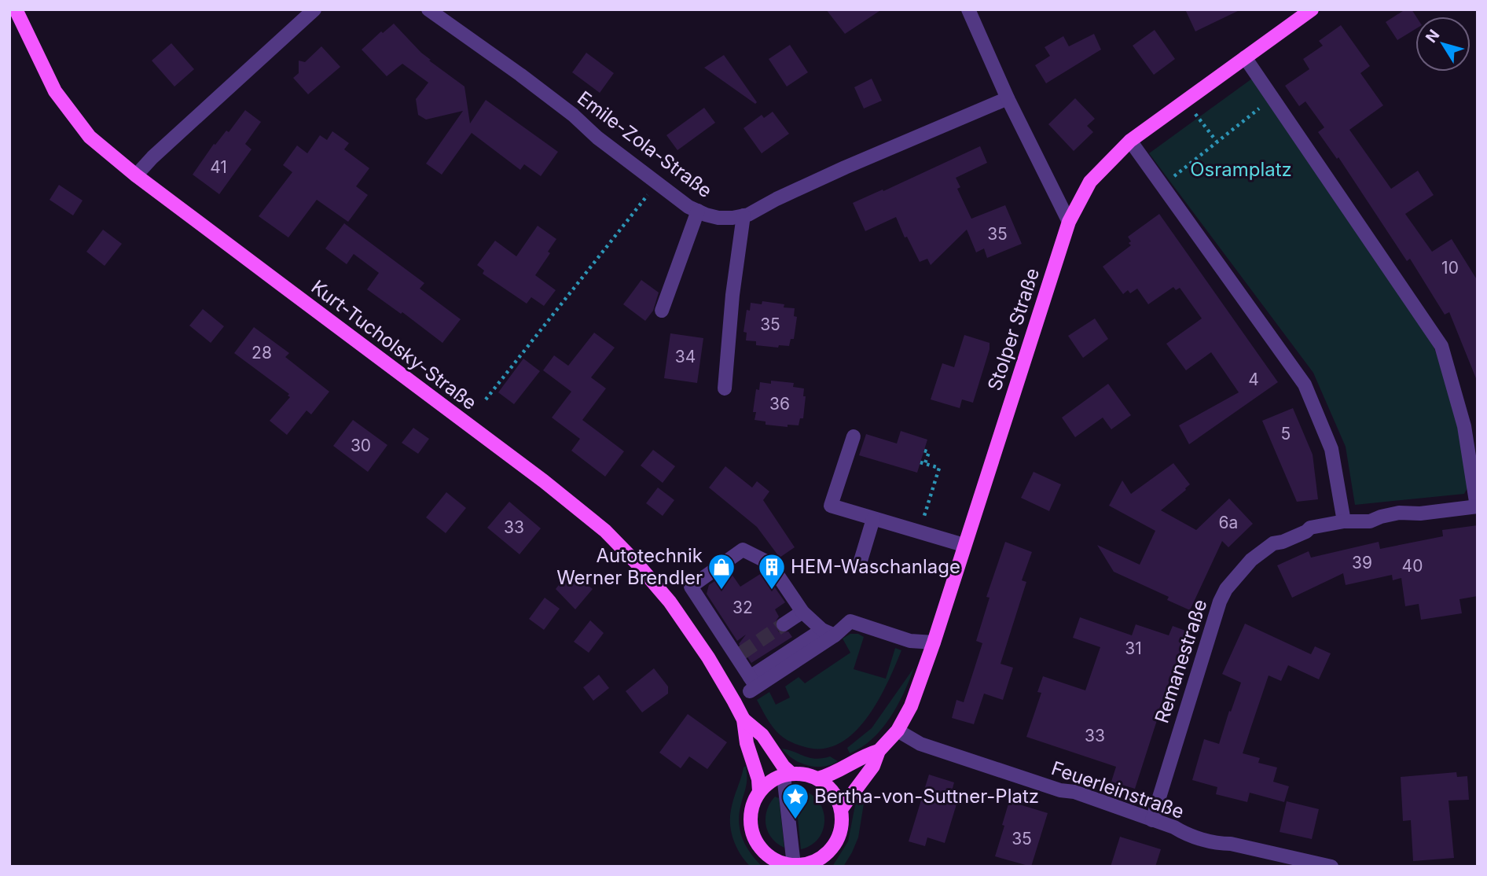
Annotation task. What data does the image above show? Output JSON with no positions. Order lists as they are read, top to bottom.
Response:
{
  "streets": {
    "main road": ["Stolper Straße", "Kurt-Tucholsky-Straße"],
    "street": ["Emile-Zola-Straße", "Remanestraße", "Feuerleinstraße"]
  },
  "crossings": [
    ["Stolper Straße", "Feuerleinstraße"],
    ["Remanestraße", "Feuerleinstraße"]
  ],
  "parks": ["Osramplatz"],
  "places": {
    "shop": ["Autotechnik Werner Brendler"],
    "building": ["HEM-Waschanlage"],
    "place": ["Bertha-von-Suttner-Platz"]
  },
  "house_numbers": [
    "41",
    "35",
    "10",
    "35",
    "28",
    "34",
    "4",
    "36",
    "5",
    "30",
    "6a",
    "33",
    "39",
    "40",
    "32",
    "31",
    "33",
    "35"
  ],
  "north": "top left"
}
